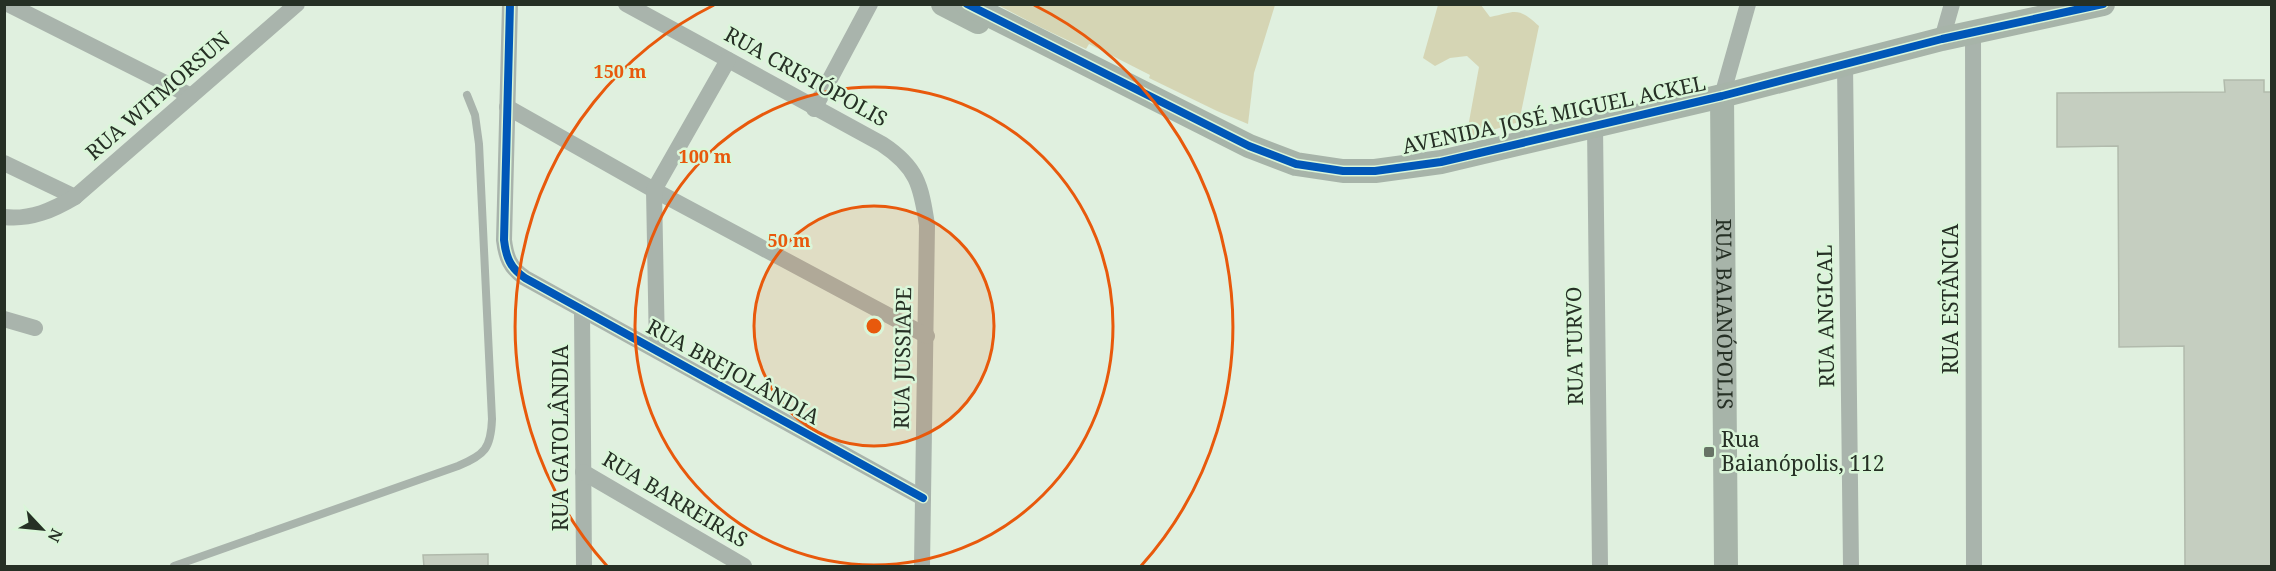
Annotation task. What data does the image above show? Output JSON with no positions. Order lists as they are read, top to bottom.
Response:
{
  "streets": {
    "street": [
      "RUA CRISTÓPOLIS",
      "RUA WITMORSUN",
      "AVENIDA JOSÉ MIGUEL ACKEL",
      "RUA ESTÂNCIA",
      "RUA BAIANÓPOLIS",
      "RUA ANGICAL",
      "RUA TURVO",
      "RUA JUSSIAPE",
      "RUA BREJOLÂNDIA",
      "RUA GATOLÂNDIA",
      "RUA BARREIRAS"
    ]
  },
  "crossings": [
    ["RUA CRISTÓPOLIS", "RUA JUSSIAPE"],
    ["AVENIDA JOSÉ MIGUEL ACKEL", "RUA ESTÂNCIA"],
    ["AVENIDA JOSÉ MIGUEL ACKEL", "RUA BAIANÓPOLIS"],
    ["AVENIDA JOSÉ MIGUEL ACKEL", "RUA ANGICAL"],
    ["AVENIDA JOSÉ MIGUEL ACKEL", "RUA TURVO"],
    ["RUA JUSSIAPE", "RUA BREJOLÂNDIA"],
    ["RUA BREJOLÂNDIA", "RUA GATOLÂNDIA"],
    ["RUA GATOLÂNDIA", "RUA BARREIRAS"]
  ],
  "places": {
    "transit": ["Rua Baianópolis, 112"]
  },
  "north": "bottom right",
  "rings": ["150 m", "100 m", "50 m"]
}
